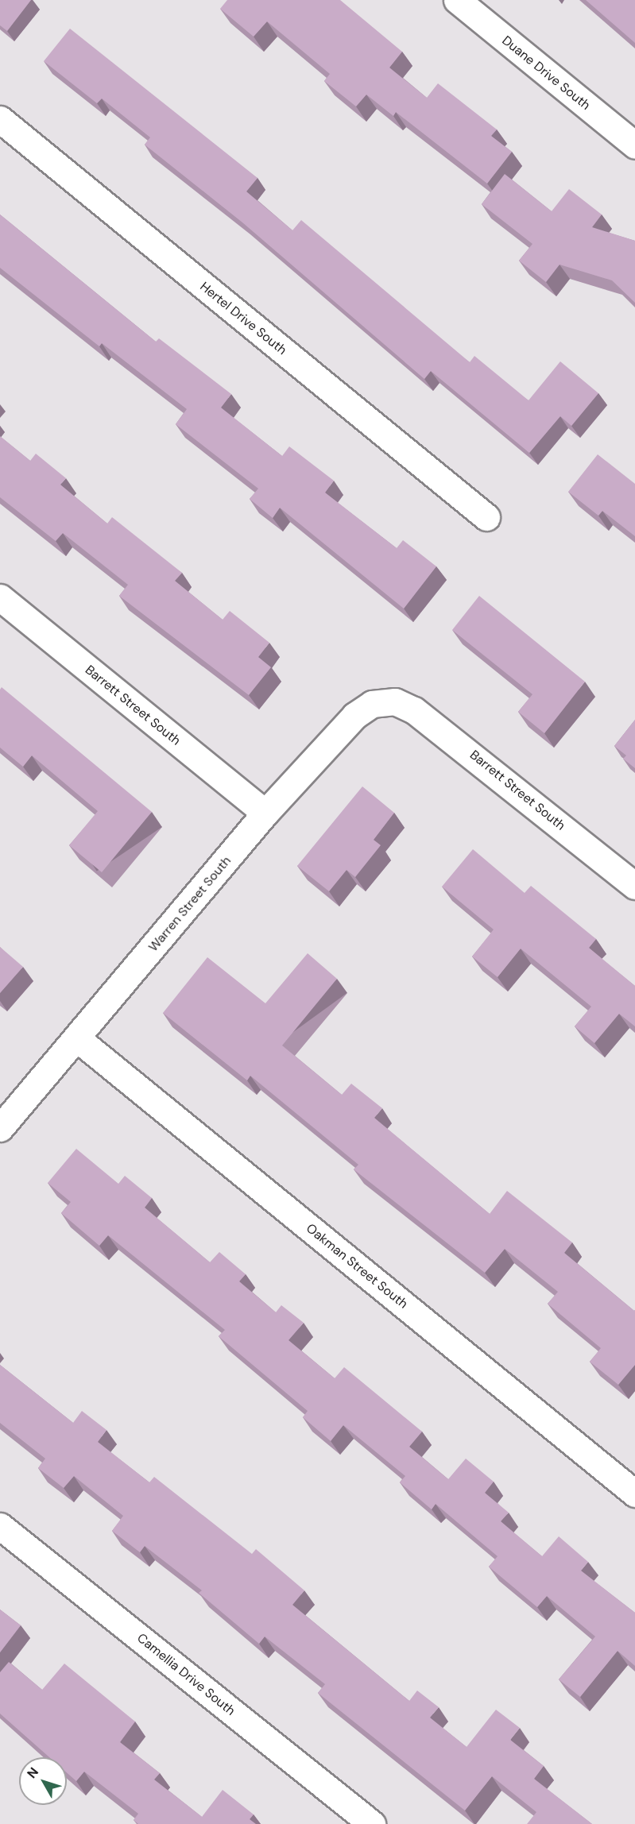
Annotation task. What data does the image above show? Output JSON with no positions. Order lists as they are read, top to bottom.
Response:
{
  "streets": {
    "street": [
      "Duane Drive South",
      "Hertel Drive South",
      "Barrett Street South",
      "Warren Street South",
      "Oakman Street South",
      "Camellia Drive South"
    ]
  },
  "crossings": [
    ["Barrett Street South", "Warren Street South"],
    ["Warren Street South", "Oakman Street South"]
  ],
  "north": "top left"
}
